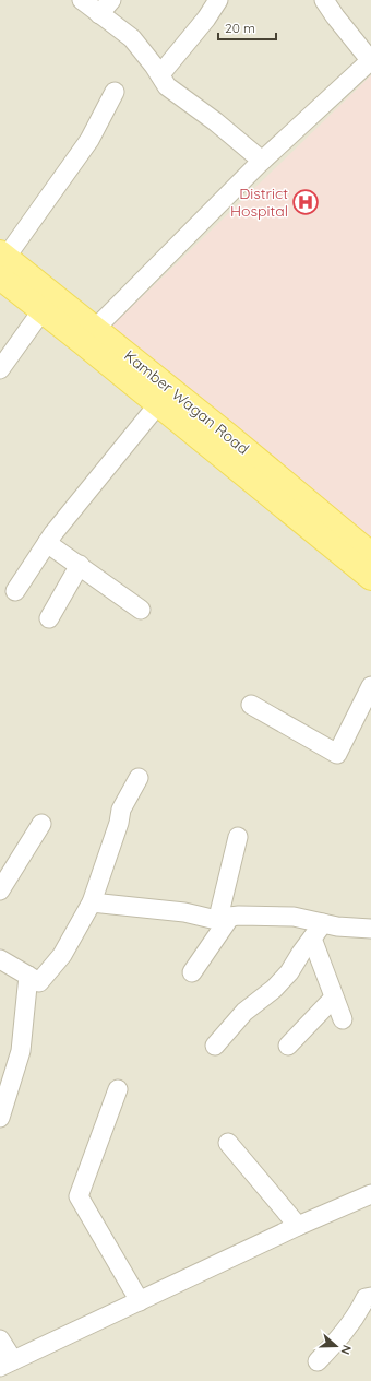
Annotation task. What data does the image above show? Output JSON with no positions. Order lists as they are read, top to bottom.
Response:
{
  "streets": {
    "main road": ["Kamber Wagan Road"]
  },
  "places": {
    "hospital": ["District Hospital"]
  },
  "scale_bar": "20 m",
  "north": "right"
}
